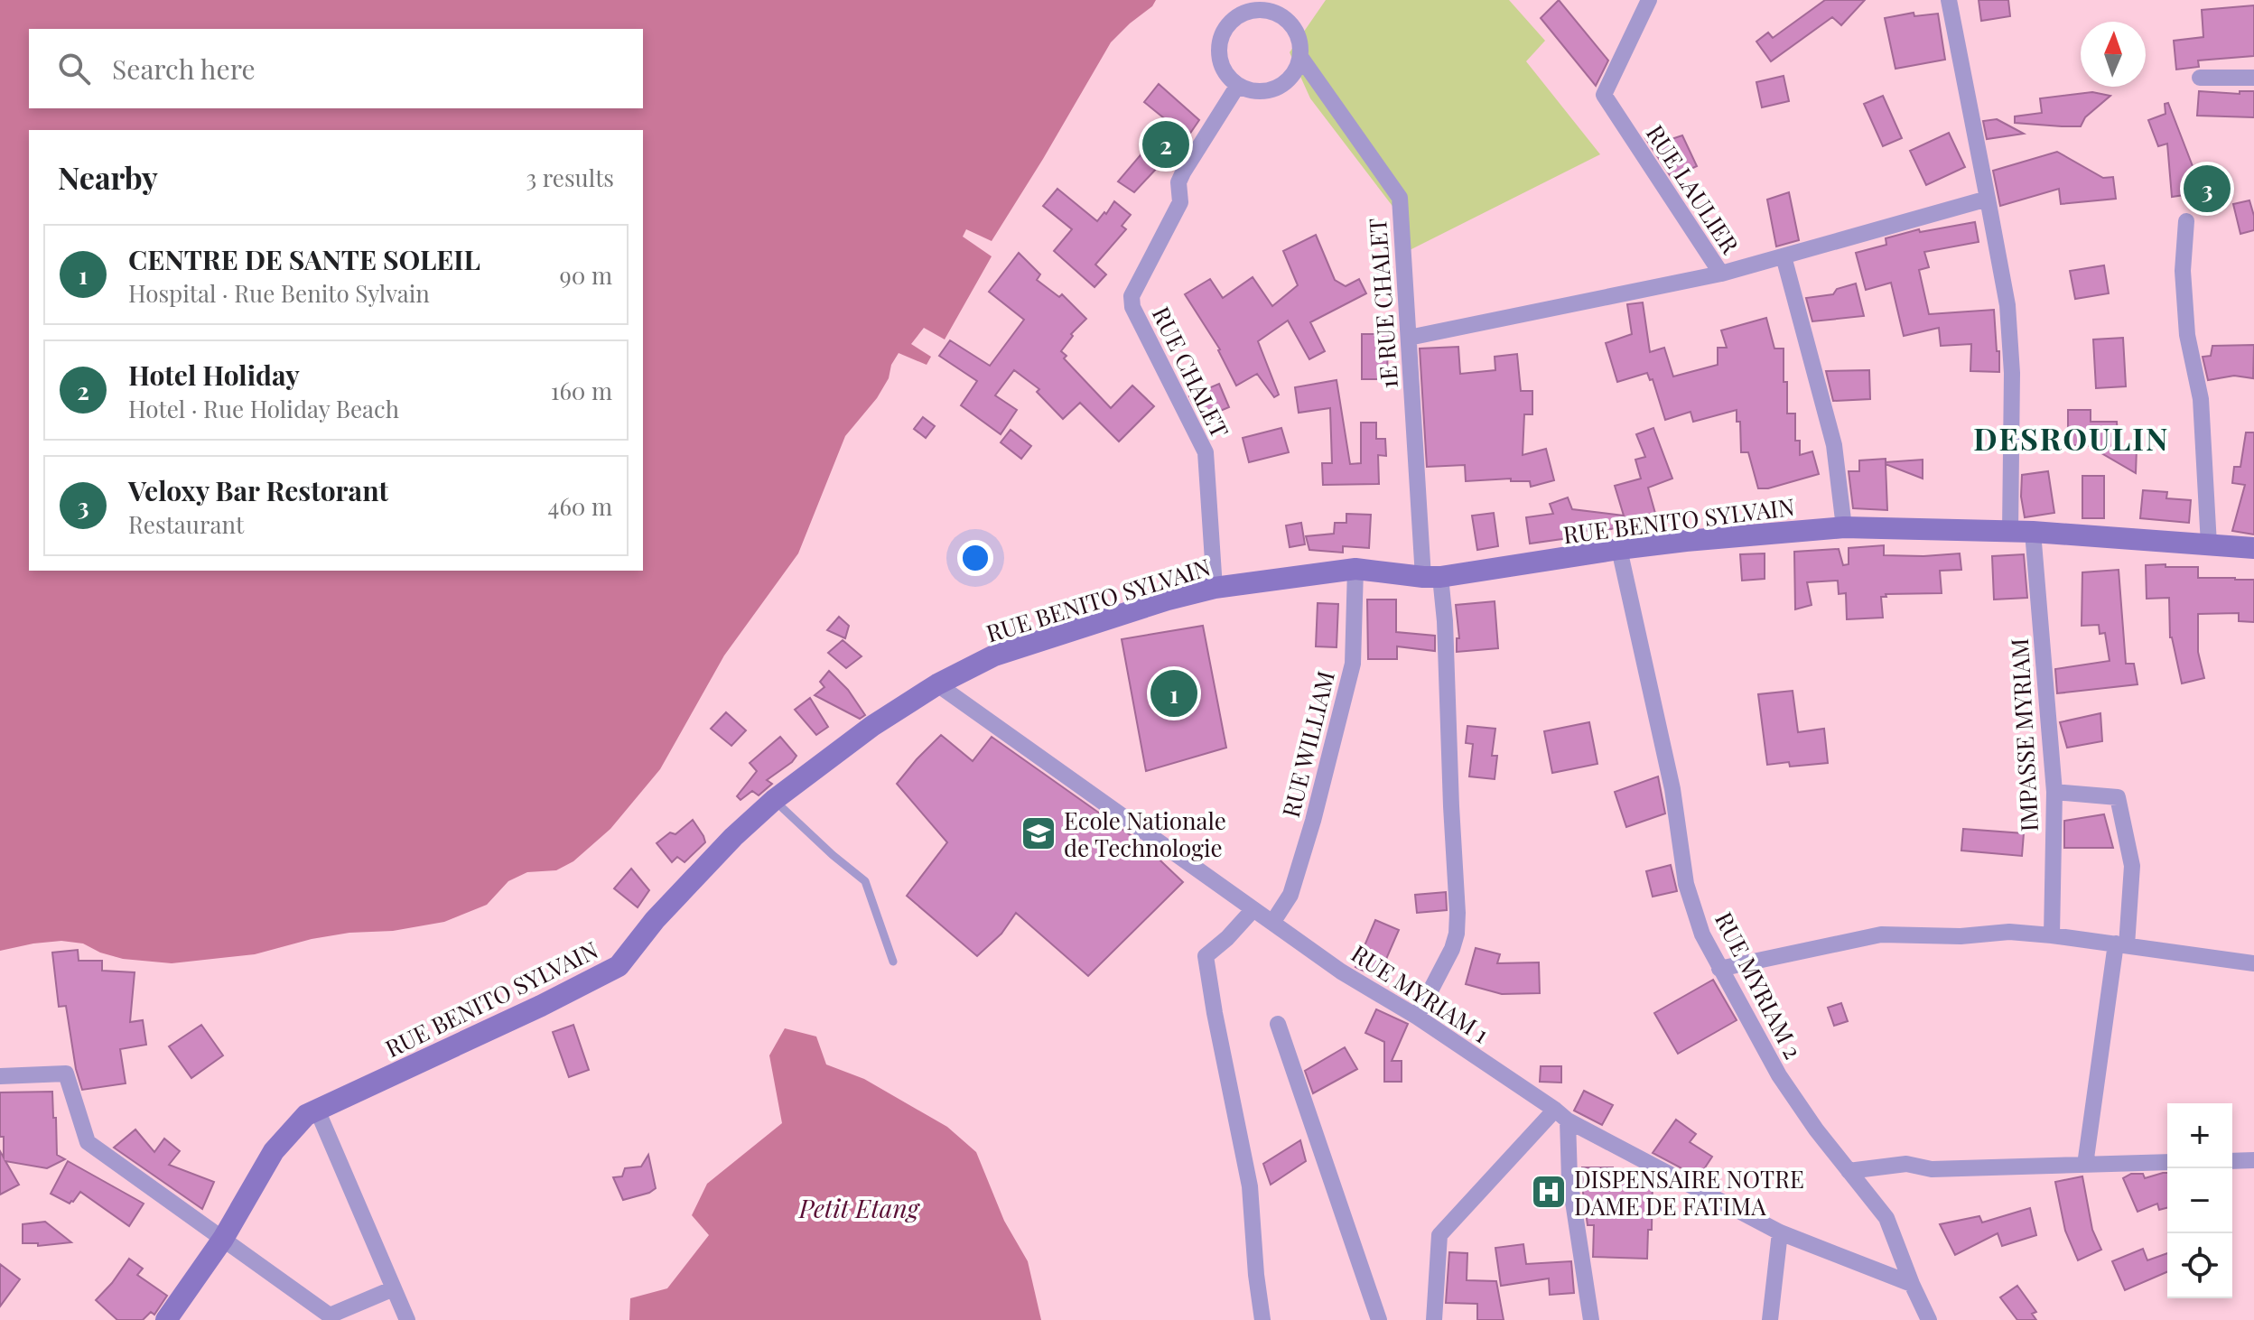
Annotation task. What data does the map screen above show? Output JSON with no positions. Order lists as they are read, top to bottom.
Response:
{
  "streets": {
    "main road": ["RUE BENITO SYLVAIN"],
    "street": [
      "RUE LAULIER",
      "1E RUE CHALET",
      "RUE CHALET",
      "IMPASSE MYRIAM",
      "RUE WILLIAM",
      "RUE MYRIAM 2",
      "RUE MYRIAM 1"
    ]
  },
  "crossings": [
    ["RUE LAULIER", "1E RUE CHALET"],
    ["1E RUE CHALET", "RUE CHALET"],
    ["1E RUE CHALET", "RUE BENITO SYLVAIN"],
    ["1E RUE CHALET", "RUE MYRIAM 1"],
    ["RUE CHALET", "RUE BENITO SYLVAIN"],
    ["RUE BENITO SYLVAIN", "IMPASSE MYRIAM"],
    ["RUE BENITO SYLVAIN", "RUE WILLIAM"],
    ["RUE BENITO SYLVAIN", "RUE MYRIAM 2"],
    ["RUE BENITO SYLVAIN", "RUE MYRIAM 1"],
    ["RUE WILLIAM", "RUE MYRIAM 1"],
    ["RUE MYRIAM 2", "RUE MYRIAM 1"]
  ],
  "districts": ["DESROULIN"],
  "water": ["Petit Etang"],
  "places": {
    "school or university": ["Ecole Nationale de Technologie"],
    "hospital": ["DISPENSAIRE NOTRE DAME DE FATIMA"]
  },
  "north": "top",
  "page": {
    "search": "Search here",
    "pins": ["2", "3", "1"],
    "heading": ["Nearby", "3 results"],
    "list": [
      {
        "mark": "1",
        "name": "CENTRE DE SANTE SOLEIL",
        "note": "Hospital · Rue Benito Sylvain",
        "value": "90 m"
      },
      {
        "mark": "2",
        "name": "Hotel Holiday",
        "note": "Hotel · Rue Holiday Beach",
        "value": "160 m"
      },
      {
        "mark": "3",
        "name": "Veloxy Bar Restorant",
        "note": "Restaurant",
        "value": "460 m"
      }
    ],
    "map_buttons": ["+", "−"]
  }
}
